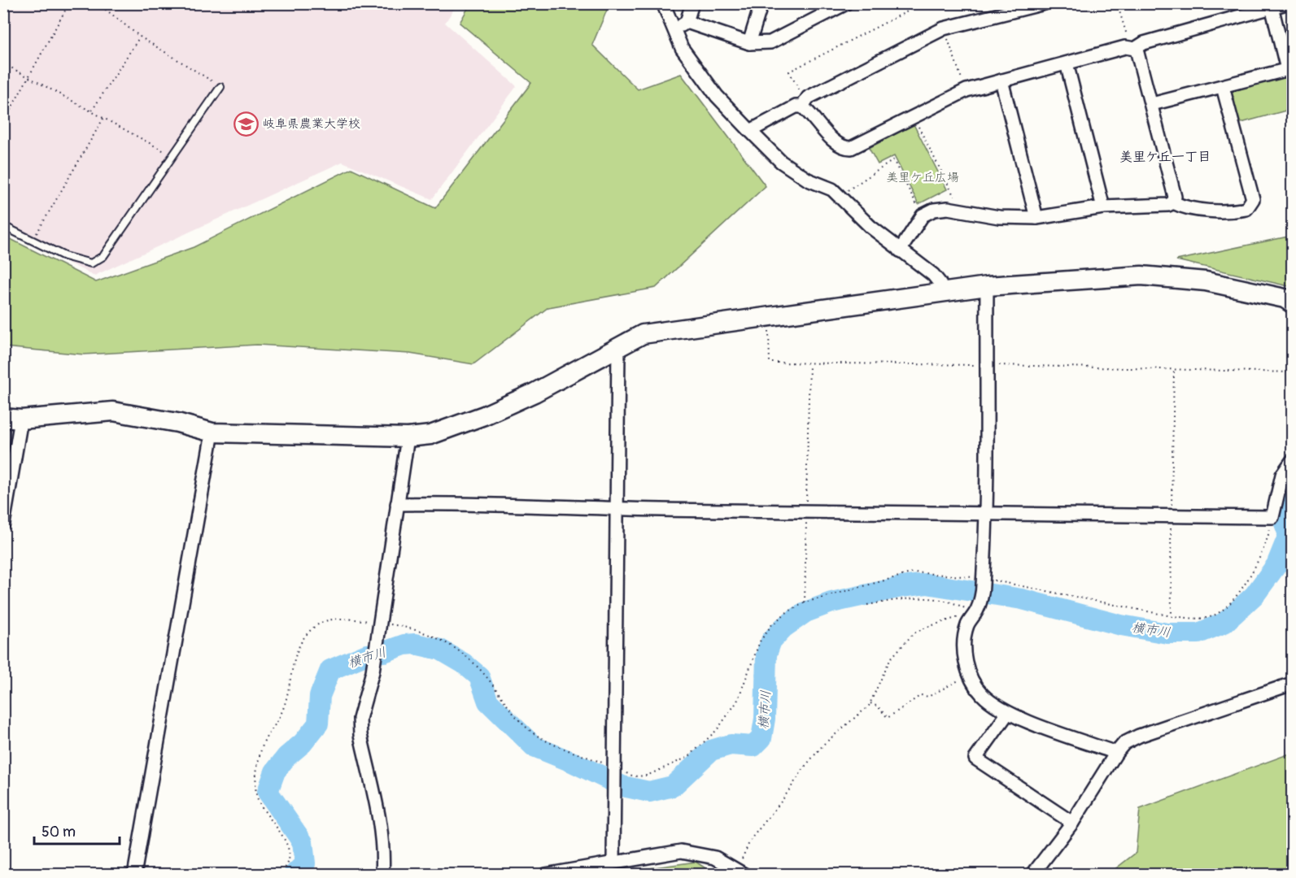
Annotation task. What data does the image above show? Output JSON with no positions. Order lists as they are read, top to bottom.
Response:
{
  "districts": ["美里ケ丘一丁目"],
  "water": ["横市川"],
  "parks": ["美里ケ丘広場"],
  "places": {
    "school or university": ["岐阜県農業大学校"]
  },
  "scale_bar": "50 m"
}
